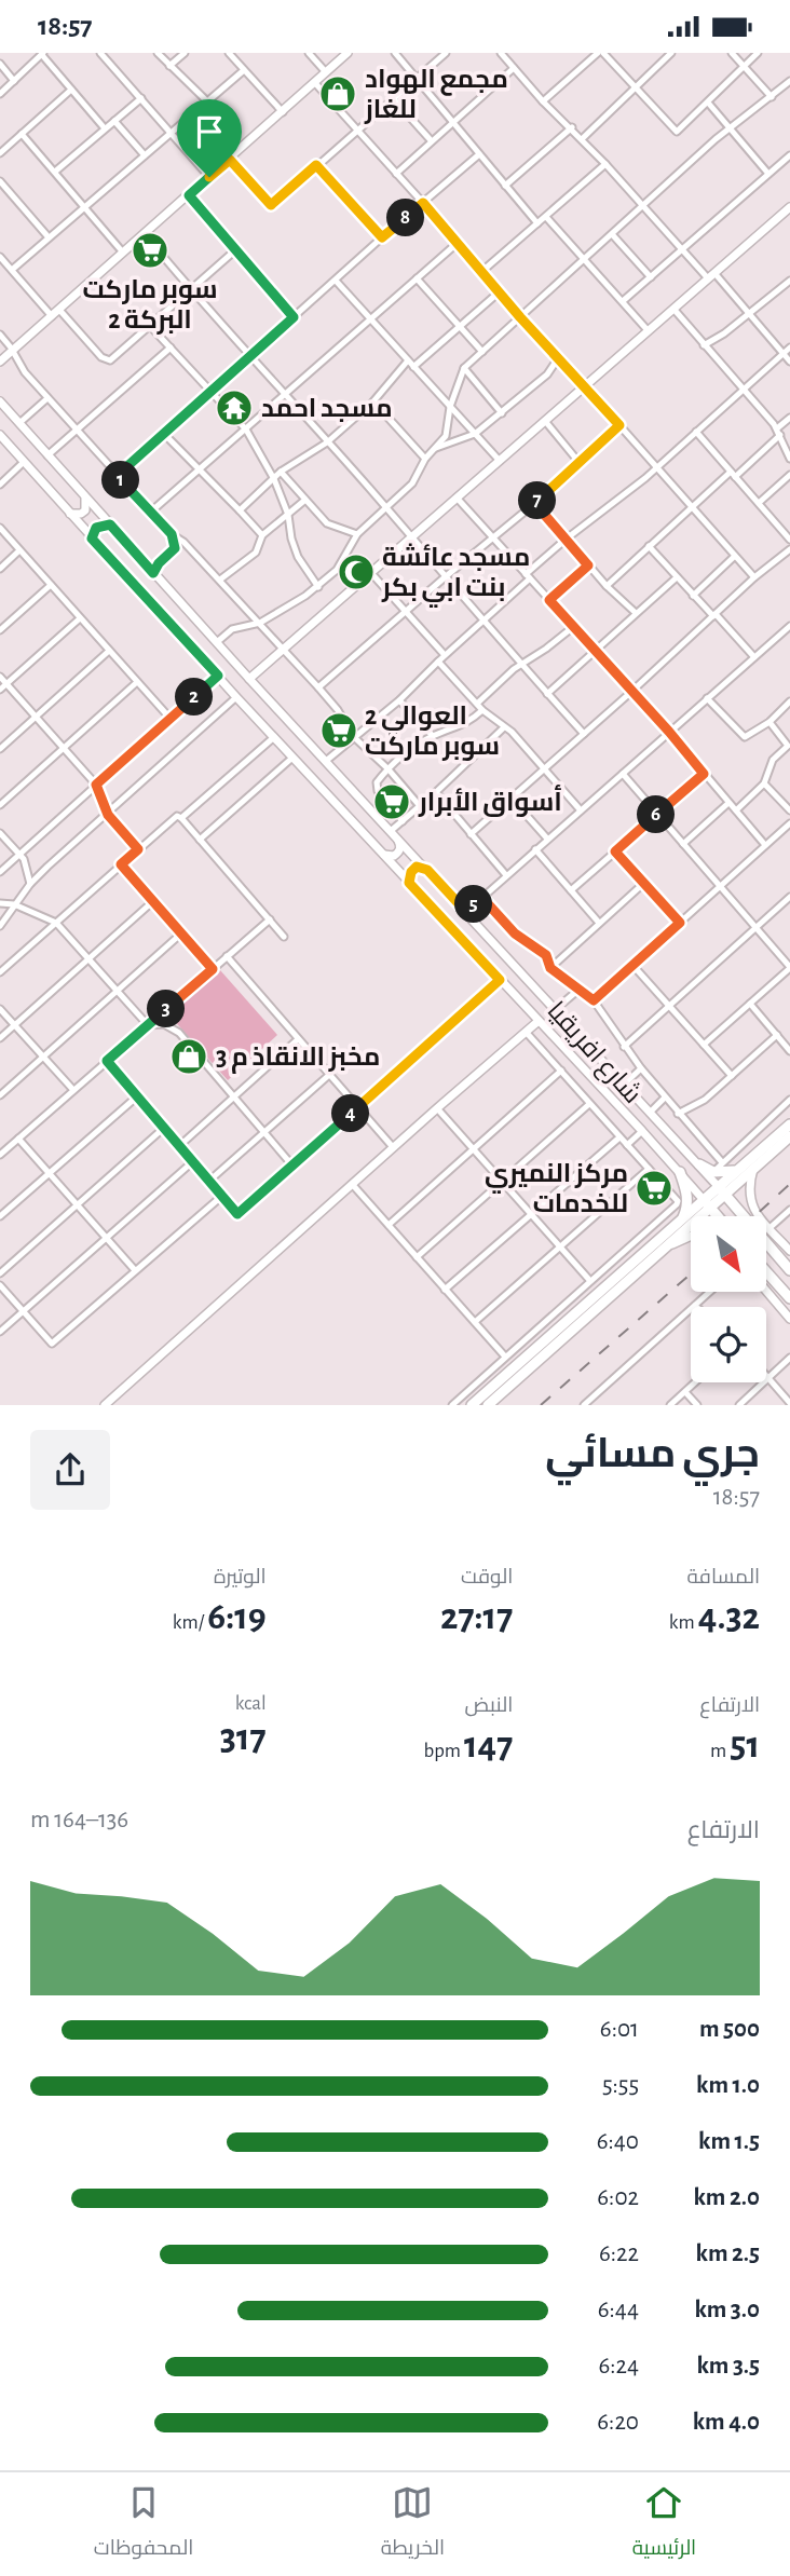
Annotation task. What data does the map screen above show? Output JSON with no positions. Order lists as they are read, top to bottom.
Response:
{
  "streets": {
    "main road": ["شارع افريقيا"]
  },
  "places": {
    "shop": ["مجمع الهواد للغاز", "مخبز الانقاذ م 3"],
    "supermarket": [
      "سوبر ماركت البركة 2",
      "العوالي 2 سوبر ماركت",
      "أسواق الأبرار",
      "مركز النميري للخدمات"
    ],
    "temple": ["مسجد احمد"],
    "mosque": ["مسجد عائشة بنت ابي بكر"]
  },
  "north": "bottom right",
  "page": {
    "status": "18:57",
    "pins": [
      "8",
      "1",
      "7",
      "2",
      "6",
      "5",
      "3",
      "4"
    ],
    "heading": ["جري مسائي", "18:57"],
    "stats": [
      ["المسافة", "4.32 km"],
      ["الوقت", "27:17"],
      ["الوتيرة", "6:19 /km"],
      ["الارتفاع", "51 m"],
      ["النبض", "147 bpm"],
      ["kcal", "317"]
    ],
    "chart": ["الارتفاع", "136–164 m"],
    "list": [
      {
        "name": "500 m",
        "note": "6:01"
      },
      {
        "name": "1.0 km",
        "note": "5:55"
      },
      {
        "name": "1.5 km",
        "note": "6:40"
      },
      {
        "name": "2.0 km",
        "note": "6:02"
      },
      {
        "name": "2.5 km",
        "note": "6:22"
      },
      {
        "name": "3.0 km",
        "note": "6:44"
      },
      {
        "name": "3.5 km",
        "note": "6:24"
      },
      {
        "name": "4.0 km",
        "note": "6:20"
      }
    ],
    "tabs": ["الرئيسية", "الخريطة", "المحفوظات"]
  }
}
